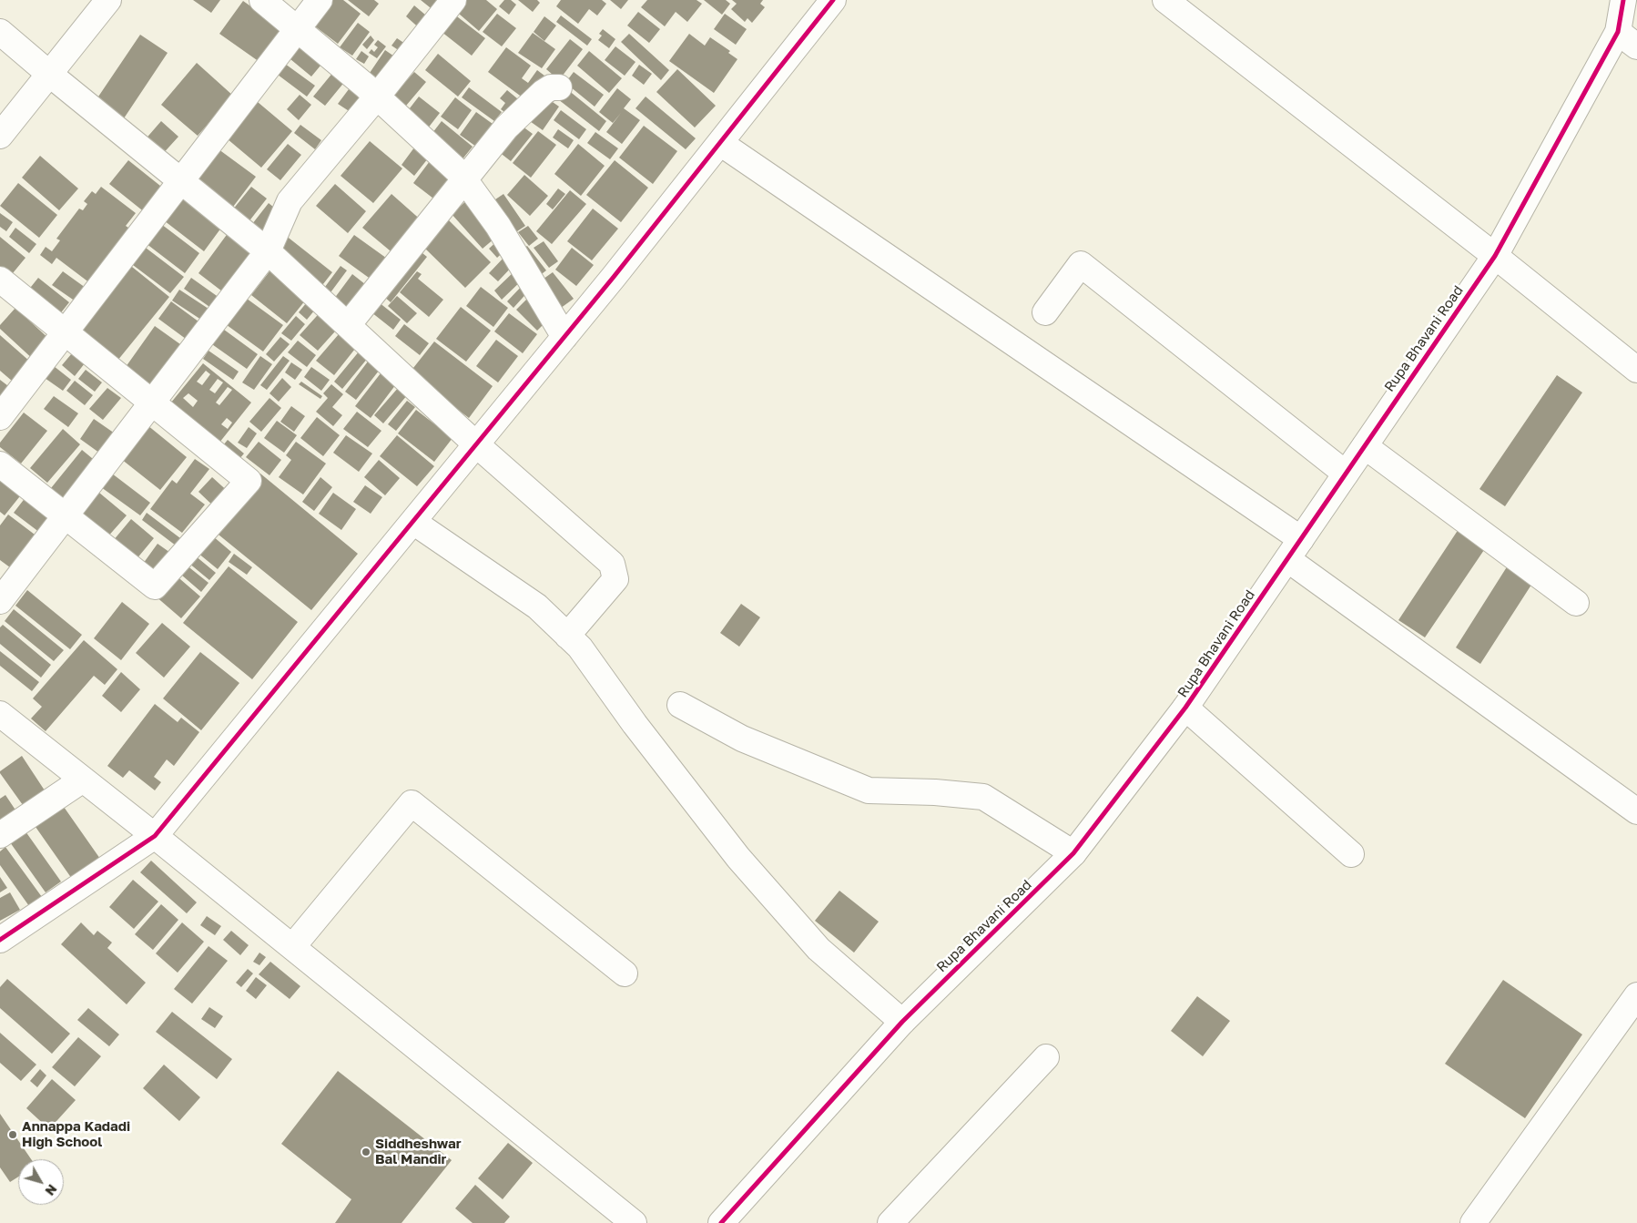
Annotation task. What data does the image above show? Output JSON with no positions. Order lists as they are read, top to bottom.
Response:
{
  "streets": {
    "street": ["Rupa Bhavani Road"]
  },
  "places": ["Annappa Kadadi High School", "Siddheshwar Bal Mandir"],
  "north": "bottom right"
}
